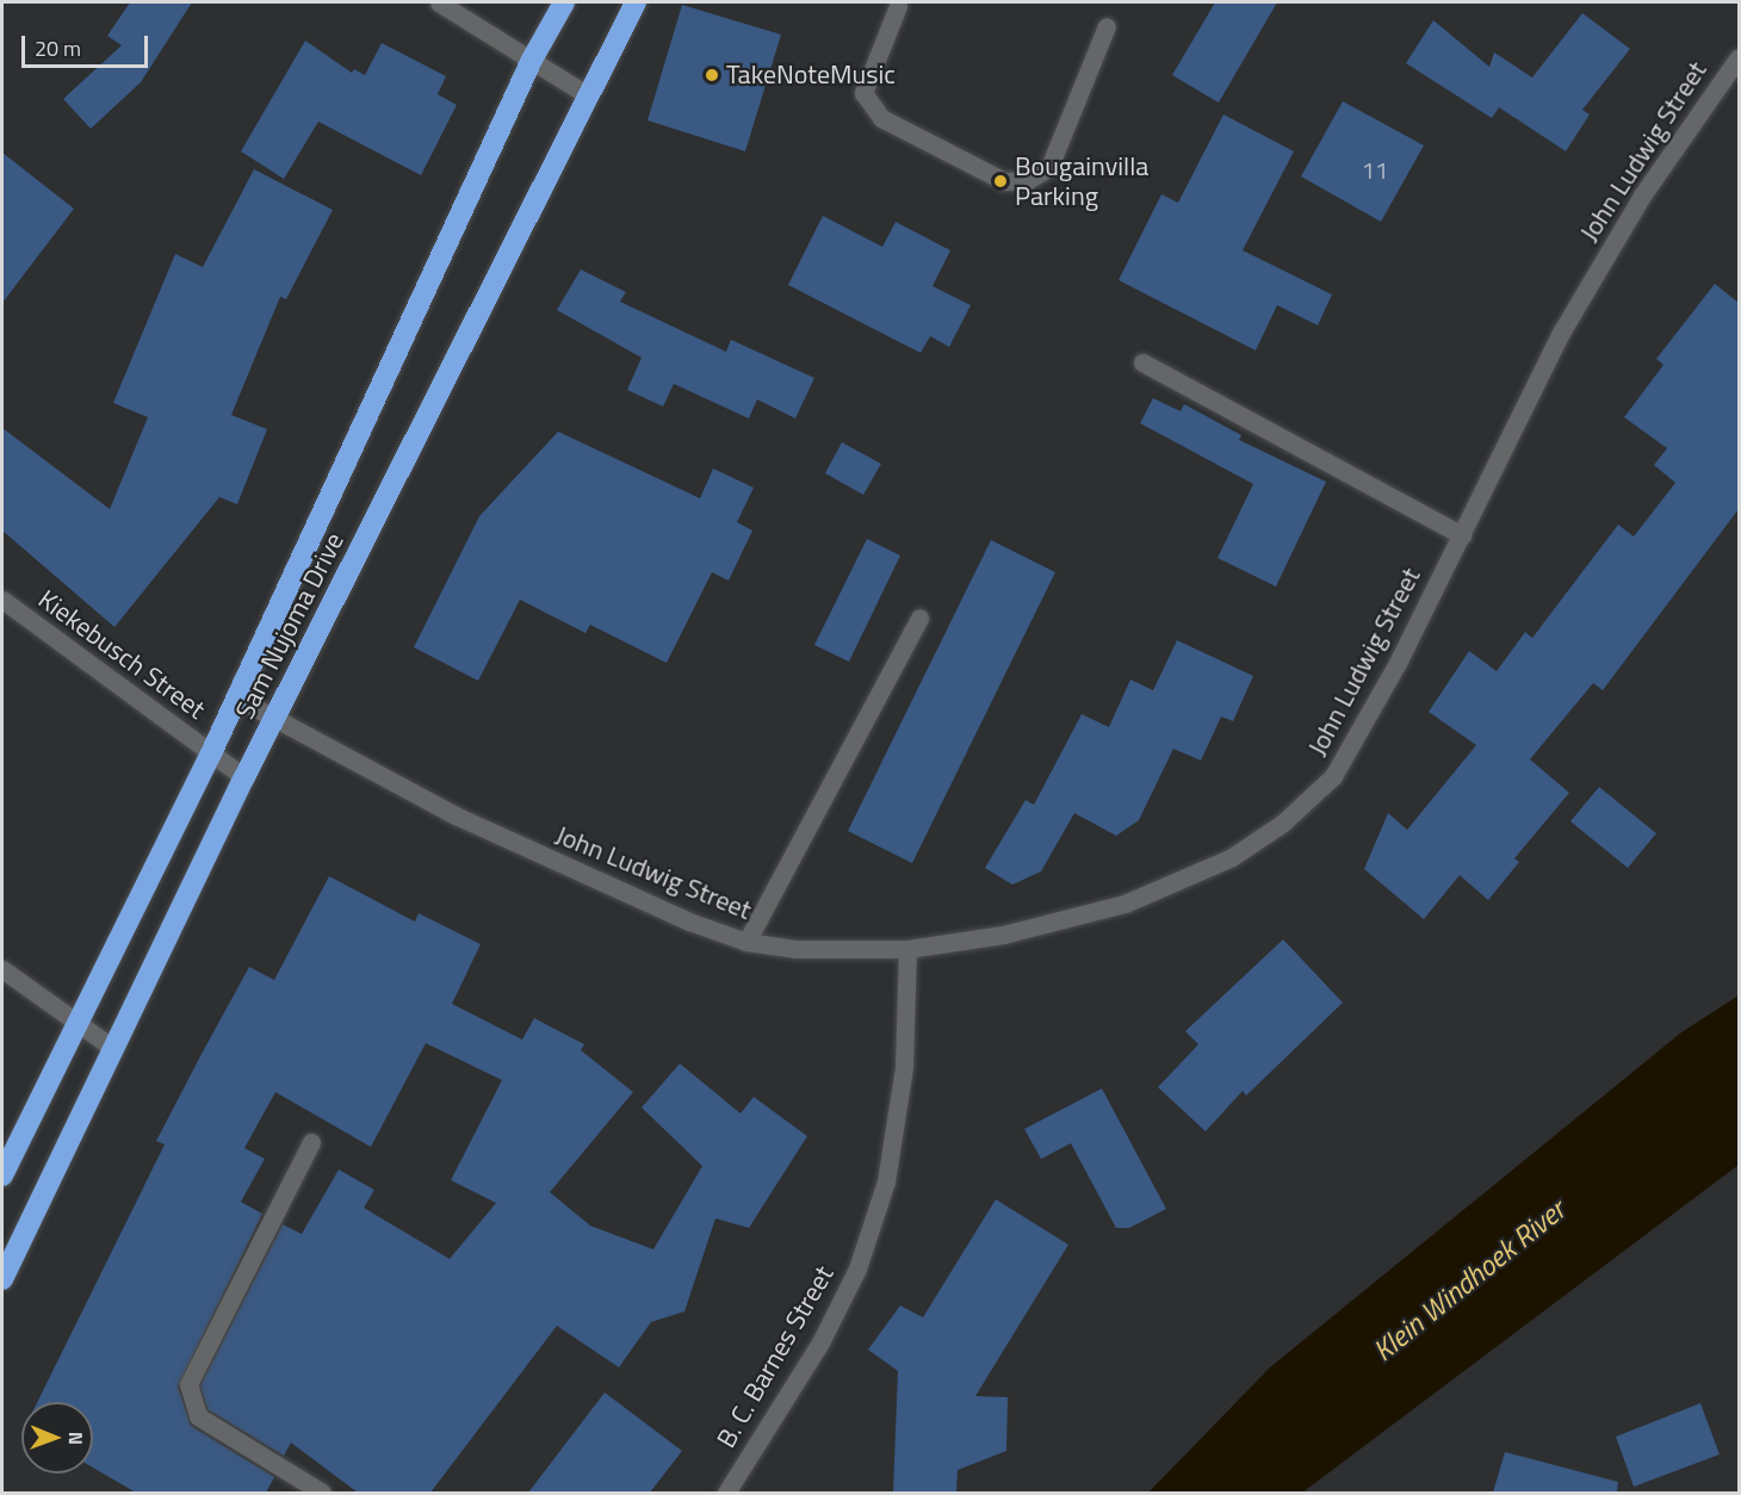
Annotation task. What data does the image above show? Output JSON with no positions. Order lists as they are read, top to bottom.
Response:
{
  "streets": {
    "highway": ["Sam Nujoma Drive"],
    "street": ["John Ludwig Street", "Kiekebusch Street", "B. C. Barnes Street"]
  },
  "crossings": [
    ["John Ludwig Street", "Sam Nujoma Drive"],
    ["John Ludwig Street", "B. C. Barnes Street"],
    ["Sam Nujoma Drive", "Kiekebusch Street"]
  ],
  "water": ["Klein Windhoek River"],
  "places": ["TakeNoteMusic", "Bougainvilla Parking"],
  "house_numbers": ["11"],
  "scale_bar": "20 m",
  "north": "right"
}
